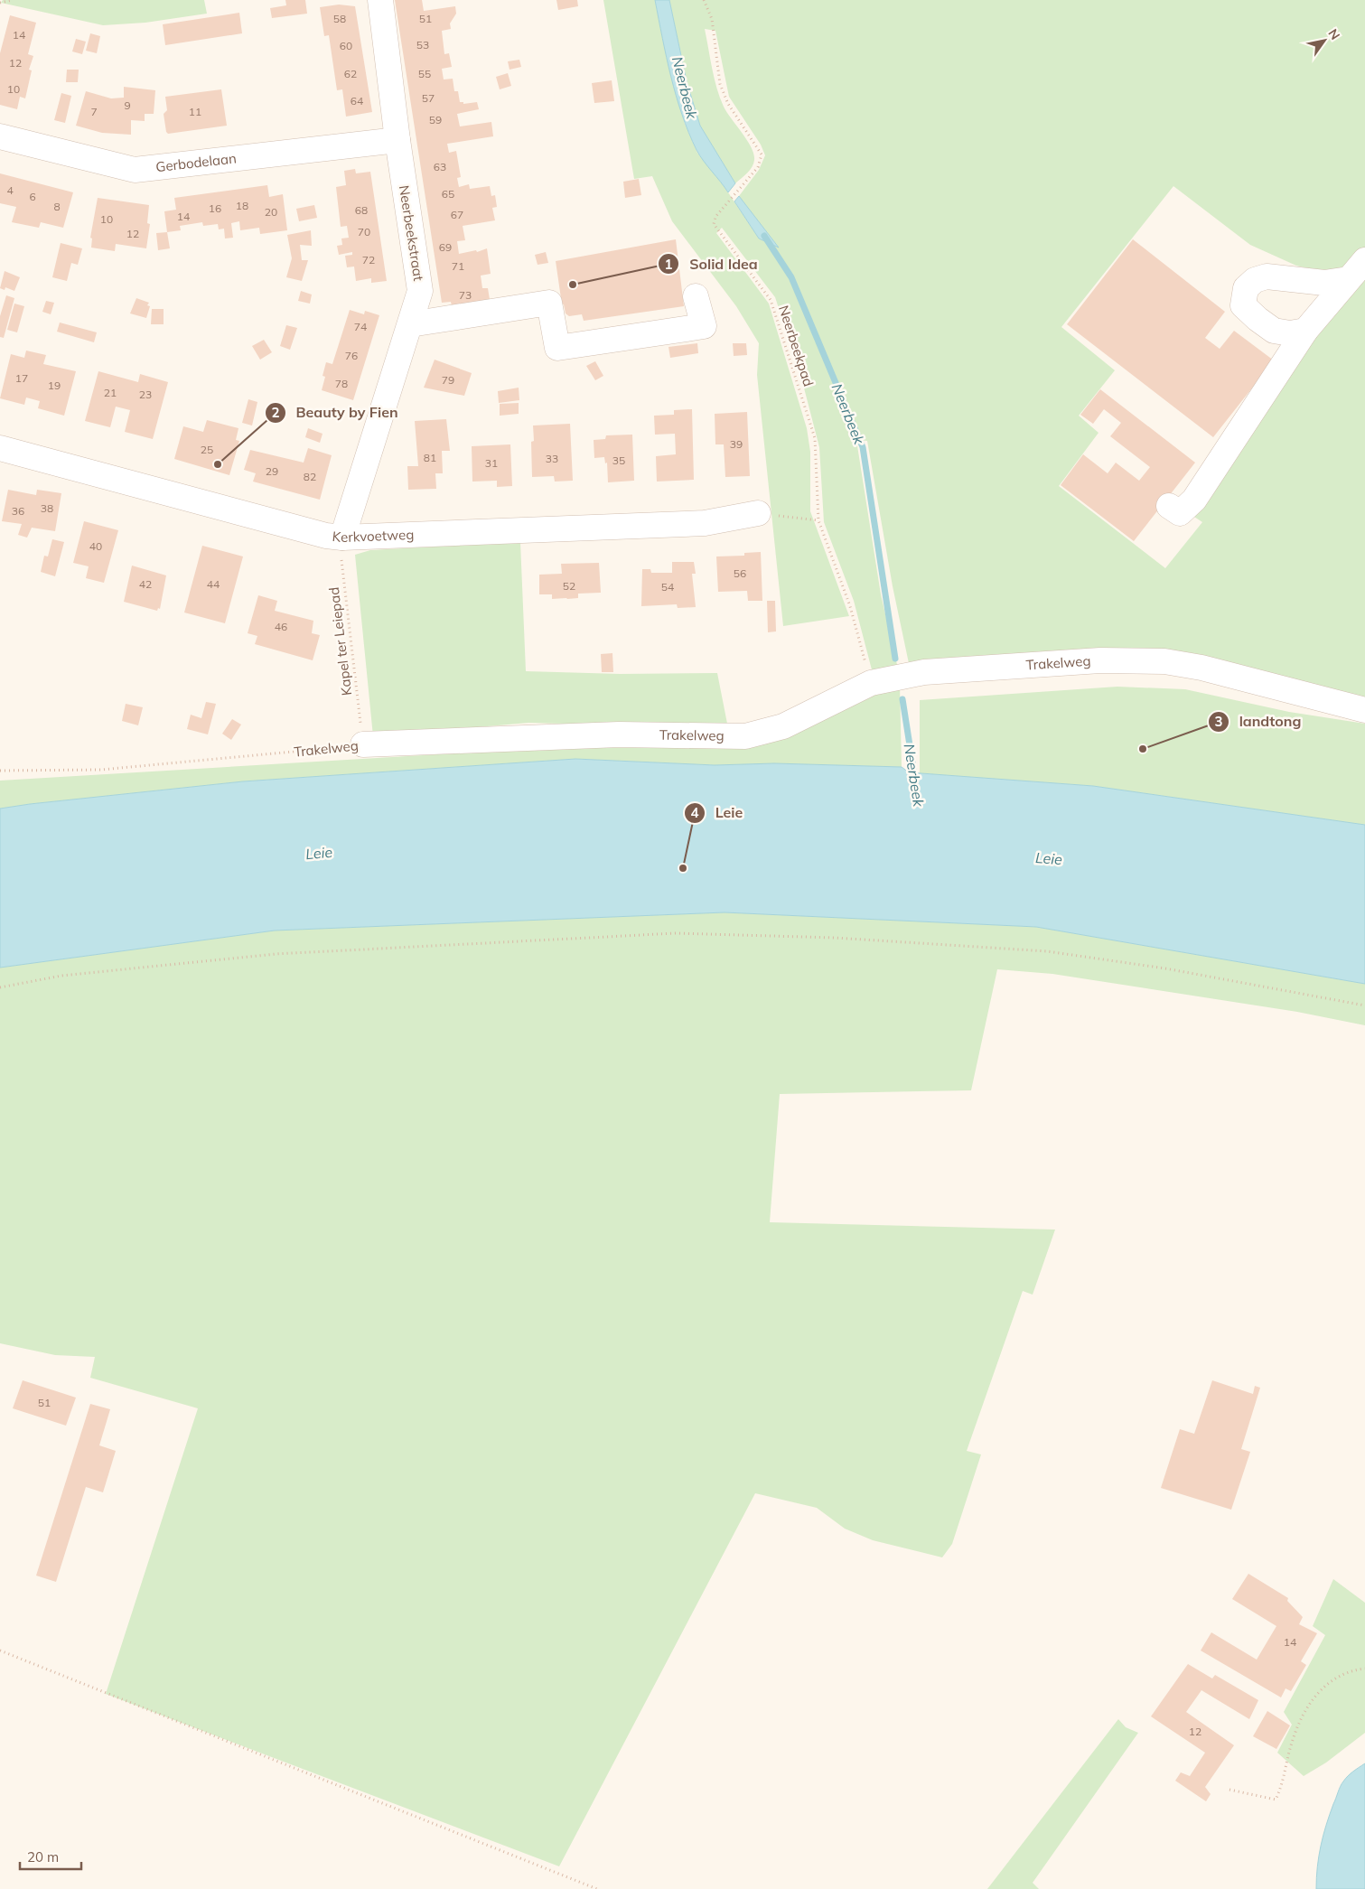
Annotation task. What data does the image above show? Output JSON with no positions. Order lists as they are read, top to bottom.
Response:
{
  "streets": {
    "street": [
      "Gerbodelaan",
      "Neerbeekstraat",
      "Kerkvoetweg",
      "Trakelweg"
    ],
    "path": ["Neerbeekpad", "Kapel ter Leiepad"]
  },
  "crossings": [
    ["Gerbodelaan", "Neerbeekstraat"],
    ["Neerbeekstraat", "Kerkvoetweg"],
    ["Neerbeekstraat", "Kapel ter Leiepad"],
    ["Neerbeekpad", "Trakelweg"],
    ["Kerkvoetweg", "Kapel ter Leiepad"],
    ["Kapel ter Leiepad", "Trakelweg"]
  ],
  "water": ["Neerbeek", "Leie"],
  "places": [
    "Solid Idea",
    "Beauty by Fien",
    "landtong",
    "Leie"
  ],
  "house_numbers": [
    "58",
    "51",
    "14",
    "53",
    "60",
    "12",
    "62",
    "55",
    "10",
    "57",
    "64",
    "9",
    "7",
    "11",
    "59",
    "63",
    "4",
    "65",
    "6",
    "18",
    "8",
    "16",
    "68",
    "20",
    "67",
    "14",
    "10",
    "70",
    "12",
    "69",
    "72",
    "71",
    "73",
    "74",
    "76",
    "17",
    "79",
    "78",
    "19",
    "21",
    "23",
    "39",
    "25",
    "81",
    "33",
    "35",
    "31",
    "29",
    "82",
    "38",
    "36",
    "40",
    "56",
    "42",
    "44",
    "52",
    "54",
    "46",
    "51",
    "14",
    "12"
  ],
  "scale_bar": "20 m",
  "north": "top right"
}
